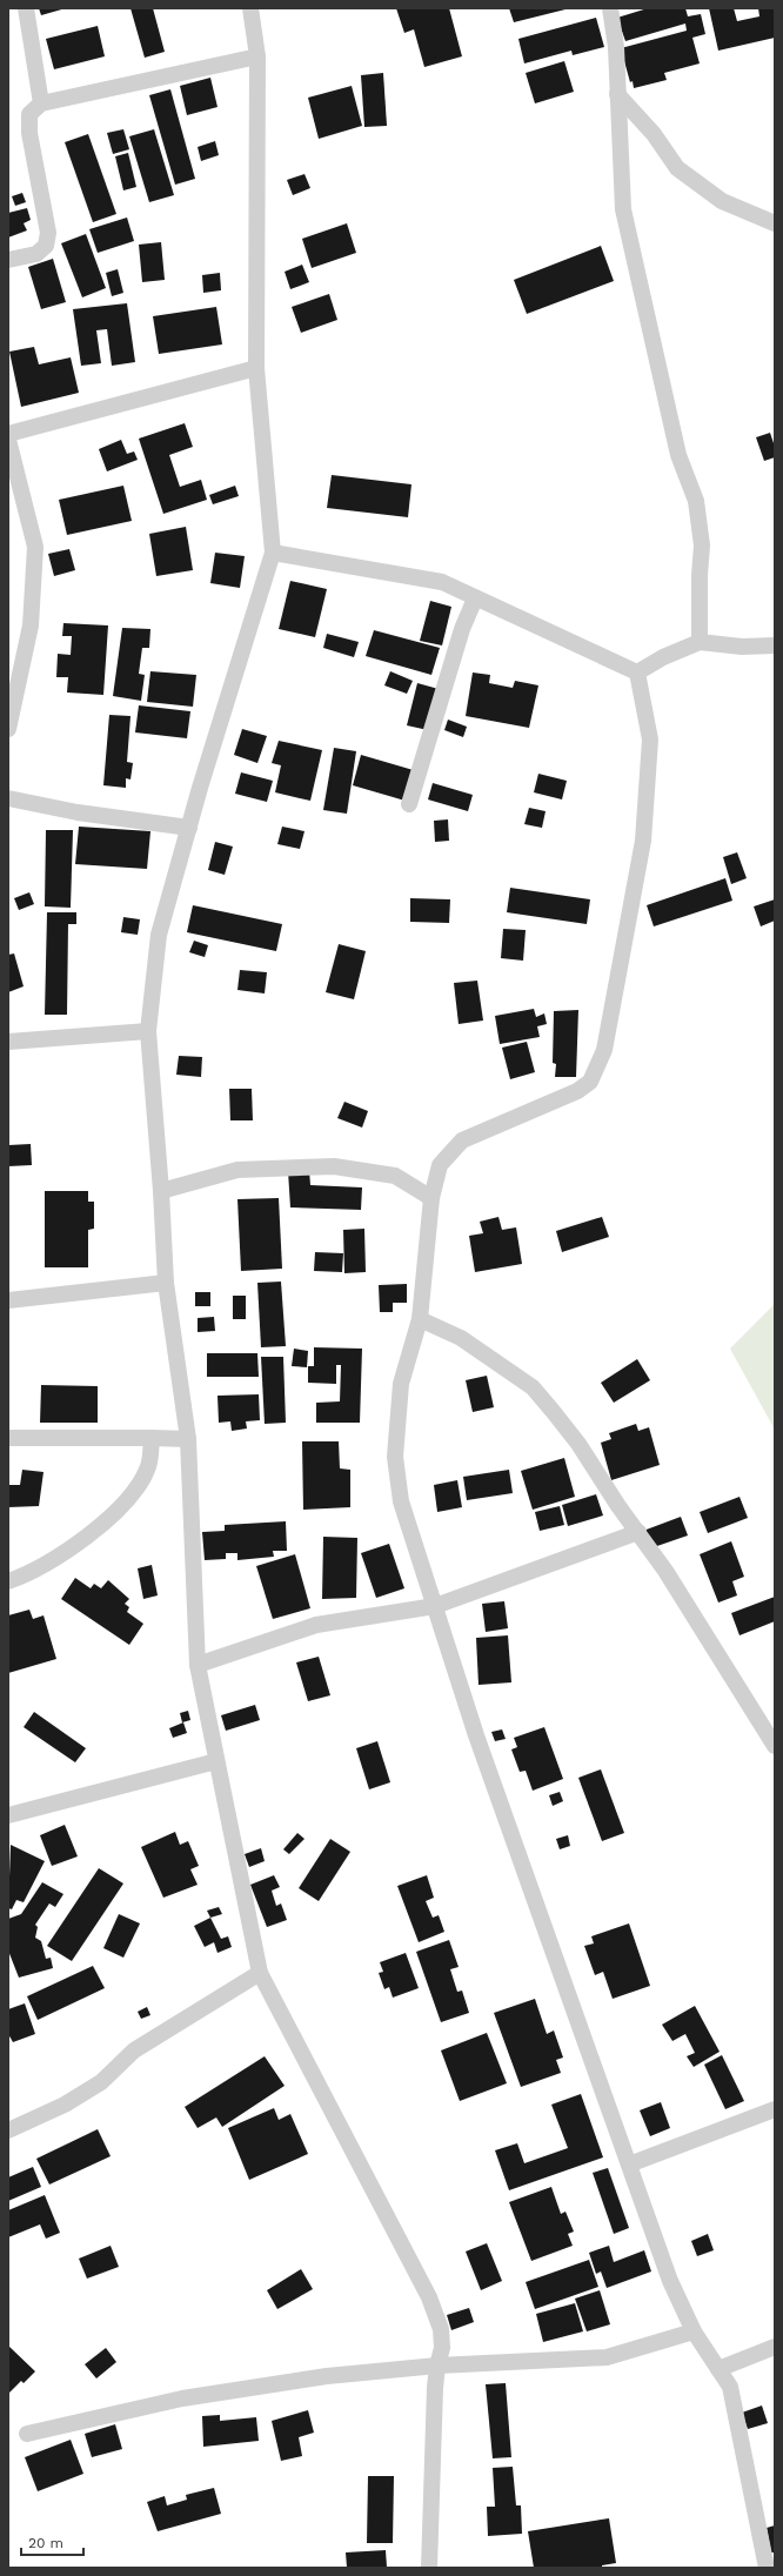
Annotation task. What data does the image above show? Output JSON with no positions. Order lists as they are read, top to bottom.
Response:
{
  "scale_bar": "20 m"
}
